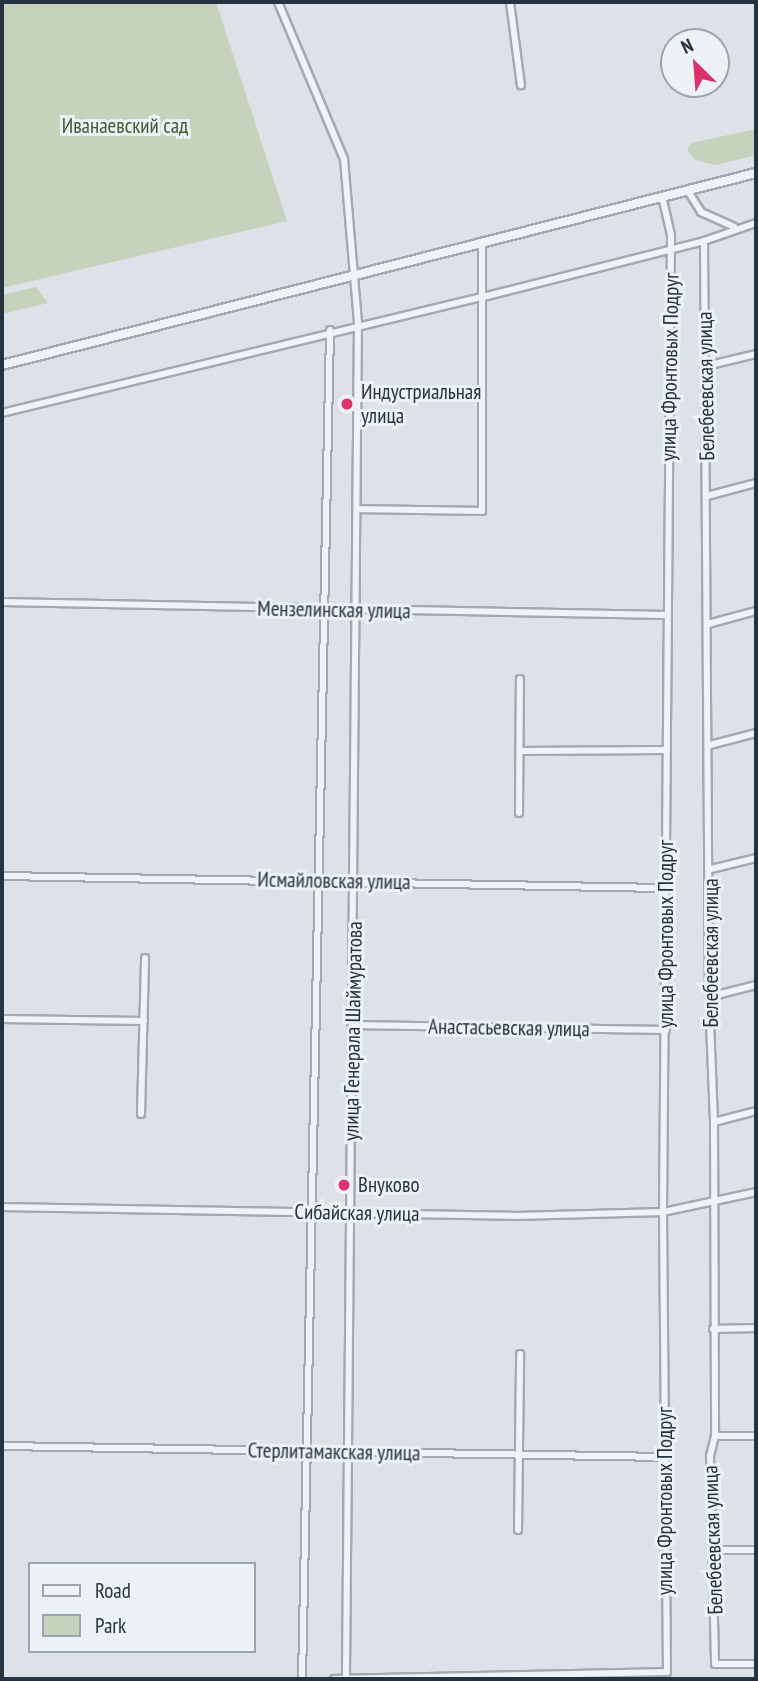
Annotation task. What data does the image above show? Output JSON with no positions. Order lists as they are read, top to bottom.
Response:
{
  "streets": {
    "street": [
      "улица Фронтовых Подруг",
      "Белебеевская улица",
      "Мензелинская улица",
      "Исмайловская улица",
      "Анастасьевская улица",
      "улица Генерала Шаймуратова",
      "Сибайская улица",
      "Стерлитамакская улица"
    ]
  },
  "crossings": [
    ["улица Фронтовых Подруг", "Мензелинская улица"],
    ["улица Фронтовых Подруг", "Исмайловская улица"],
    ["улица Фронтовых Подруг", "Анастасьевская улица"],
    ["улица Фронтовых Подруг", "улица Генерала Шаймуратова"],
    ["улица Фронтовых Подруг", "Сибайская улица"],
    ["улица Фронтовых Подруг", "Стерлитамакская улица"],
    ["Белебеевская улица", "Сибайская улица"],
    ["Мензелинская улица", "улица Генерала Шаймуратова"],
    ["Исмайловская улица", "улица Генерала Шаймуратова"],
    ["Анастасьевская улица", "улица Генерала Шаймуратова"],
    ["улица Генерала Шаймуратова", "Сибайская улица"],
    ["улица Генерала Шаймуратова", "Стерлитамакская улица"]
  ],
  "parks": ["Иванаевский сад"],
  "places": ["Индустриальная улица", "Внуково"],
  "legend": ["Road", "Park"],
  "north": "top left"
}
